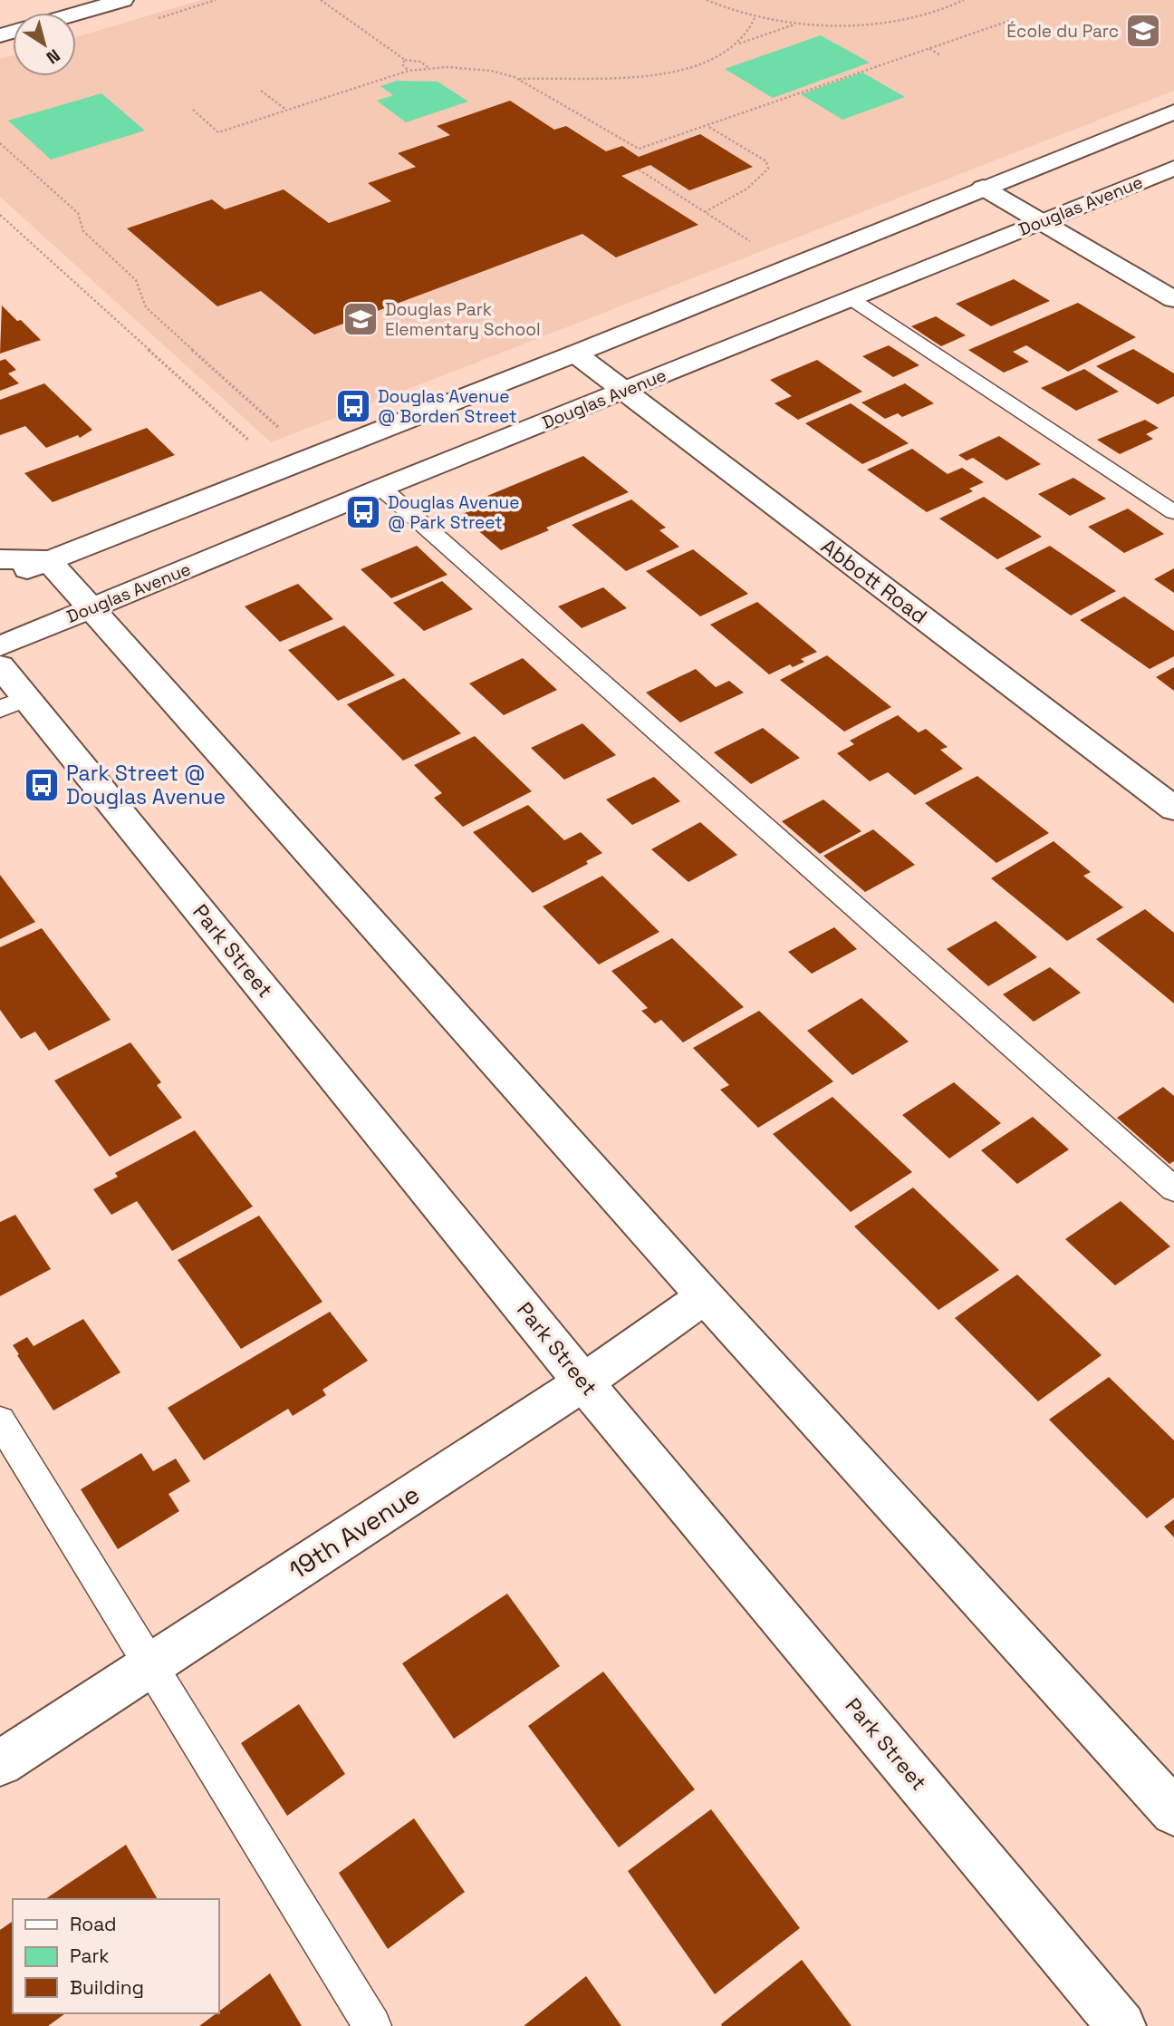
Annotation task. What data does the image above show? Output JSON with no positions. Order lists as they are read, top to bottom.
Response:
{
  "streets": {
    "street": [
      "Douglas Avenue",
      "Abbott Road",
      "Park Street",
      "19th Avenue"
    ]
  },
  "crossings": [
    ["Douglas Avenue", "Abbott Road"],
    ["Park Street", "19th Avenue"]
  ],
  "places": {
    "school or university": ["École du Parc", "Douglas Park Elementary School"],
    "bus stop": ["Douglas Avenue @ Borden Street", "Douglas Avenue @ Park Street", "Park Street @ Douglas Avenue"]
  },
  "legend": ["Road", "Park", "Building"],
  "north": "bottom right"
}
